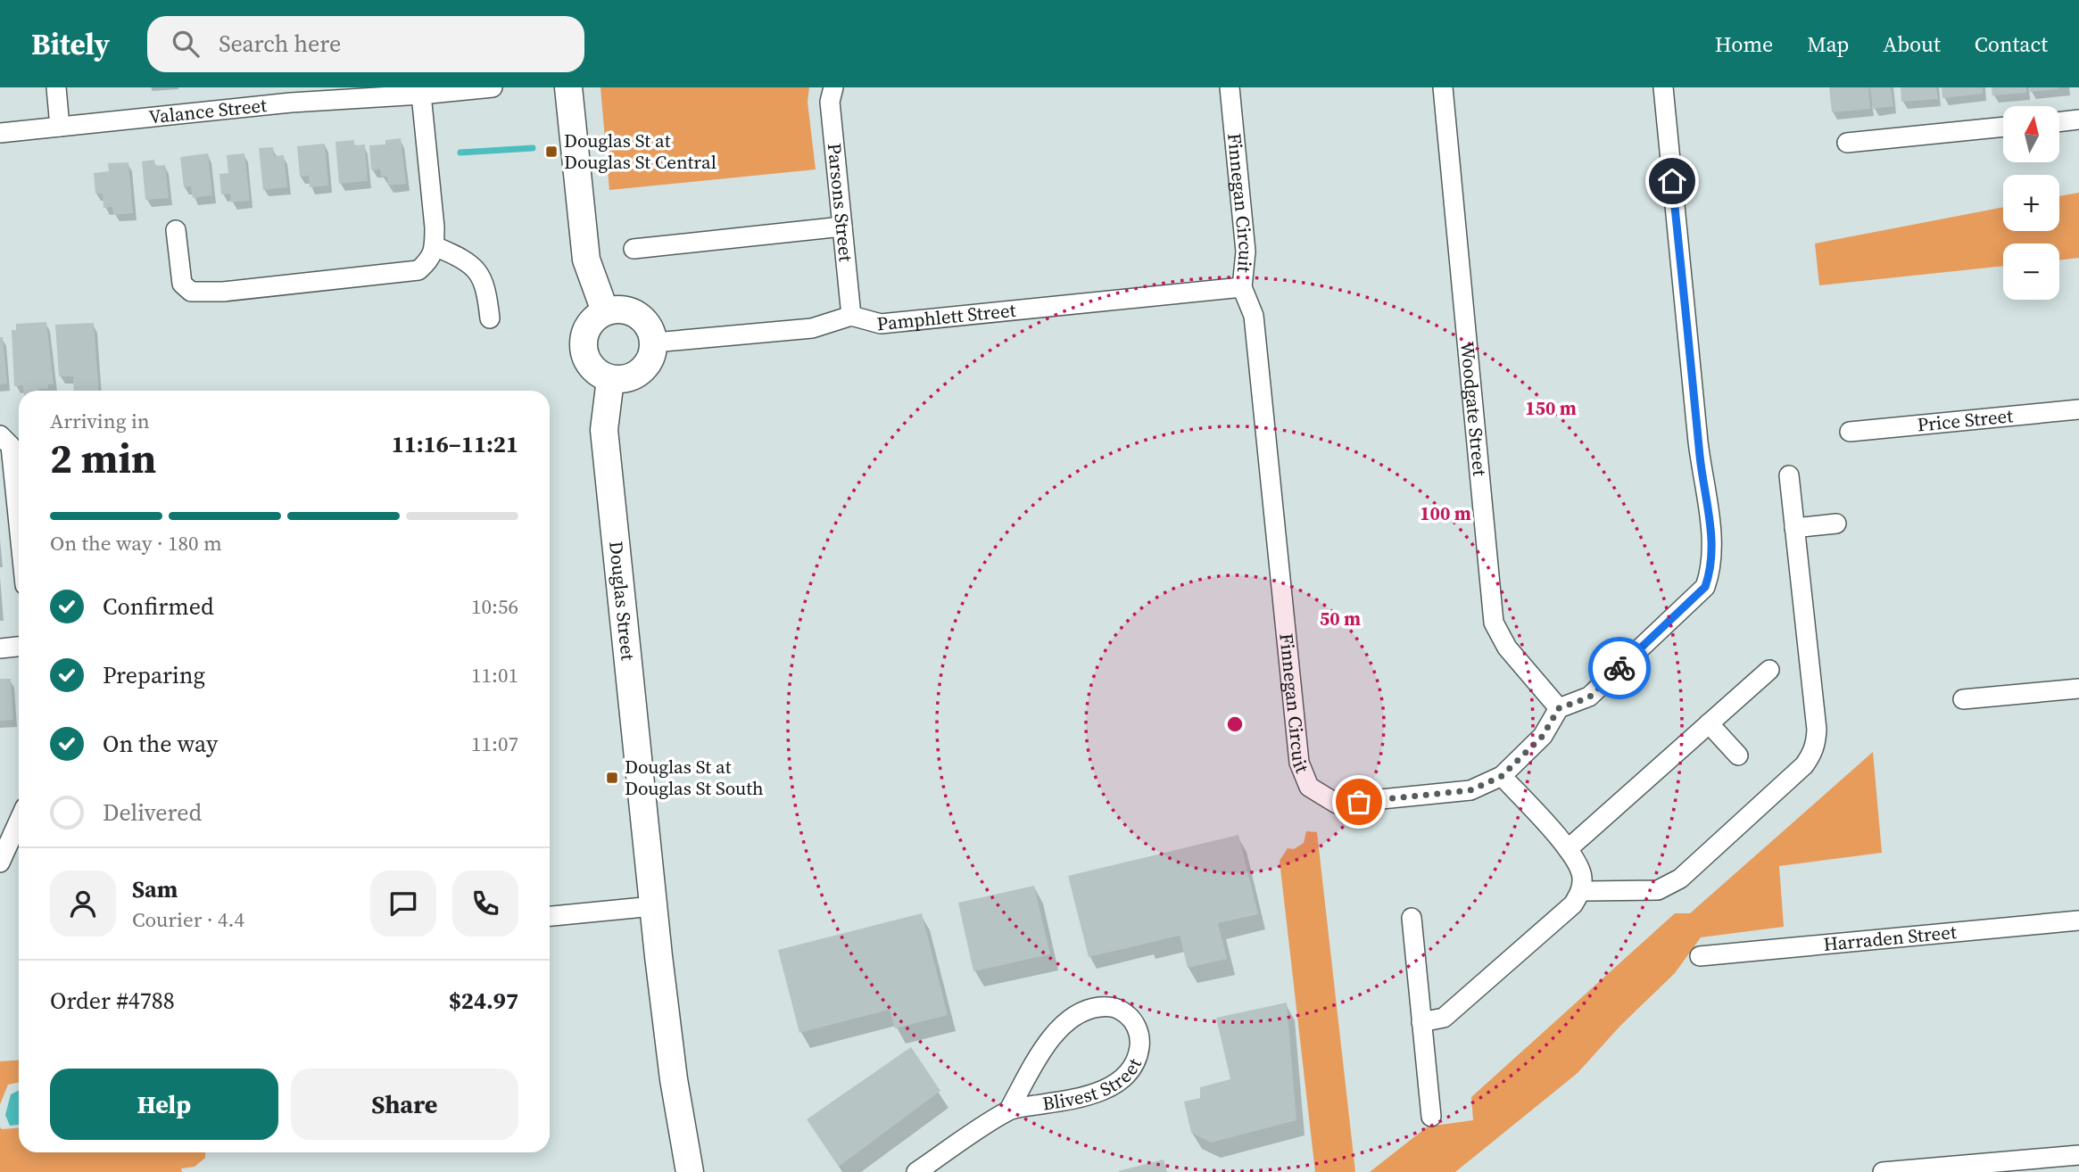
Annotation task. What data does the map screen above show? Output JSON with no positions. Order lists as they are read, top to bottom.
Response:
{
  "streets": {
    "main road": ["Douglas Street"],
    "street": [
      "Valance Street",
      "Parsons Street",
      "Finnegan Circuit",
      "Pamphlett Street",
      "Woodgate Street",
      "Price Street",
      "Harraden Street",
      "Blivest Street"
    ]
  },
  "crossings": [
    ["Parsons Street", "Pamphlett Street"],
    ["Finnegan Circuit", "Pamphlett Street"],
    ["Finnegan Circuit", "Woodgate Street"],
    ["Pamphlett Street", "Douglas Street"]
  ],
  "places": {
    "transit": ["Douglas St at Douglas St Central", "Douglas St at Douglas St South"]
  },
  "north": "top",
  "page": {
    "header": "Bitely",
    "search": "Search here",
    "nav": [
      "Home",
      "Map",
      "About",
      "Contact"
    ],
    "map_buttons": ["+", "−"],
    "heading": ["2 min", "Arriving in", "11:16–11:21"],
    "panel": [
      "Sam",
      "Courier · 4.4",
      "Order #4788",
      "$24.97"
    ],
    "bar": "On the way · 180 m",
    "list": [
      ["Confirmed", "10:56"],
      ["Preparing", "11:01"],
      ["On the way", "11:07"],
      "Delivered"
    ],
    "buttons": ["Help", "Share"]
  },
  "rings": ["150 m", "100 m", "50 m"]
}
